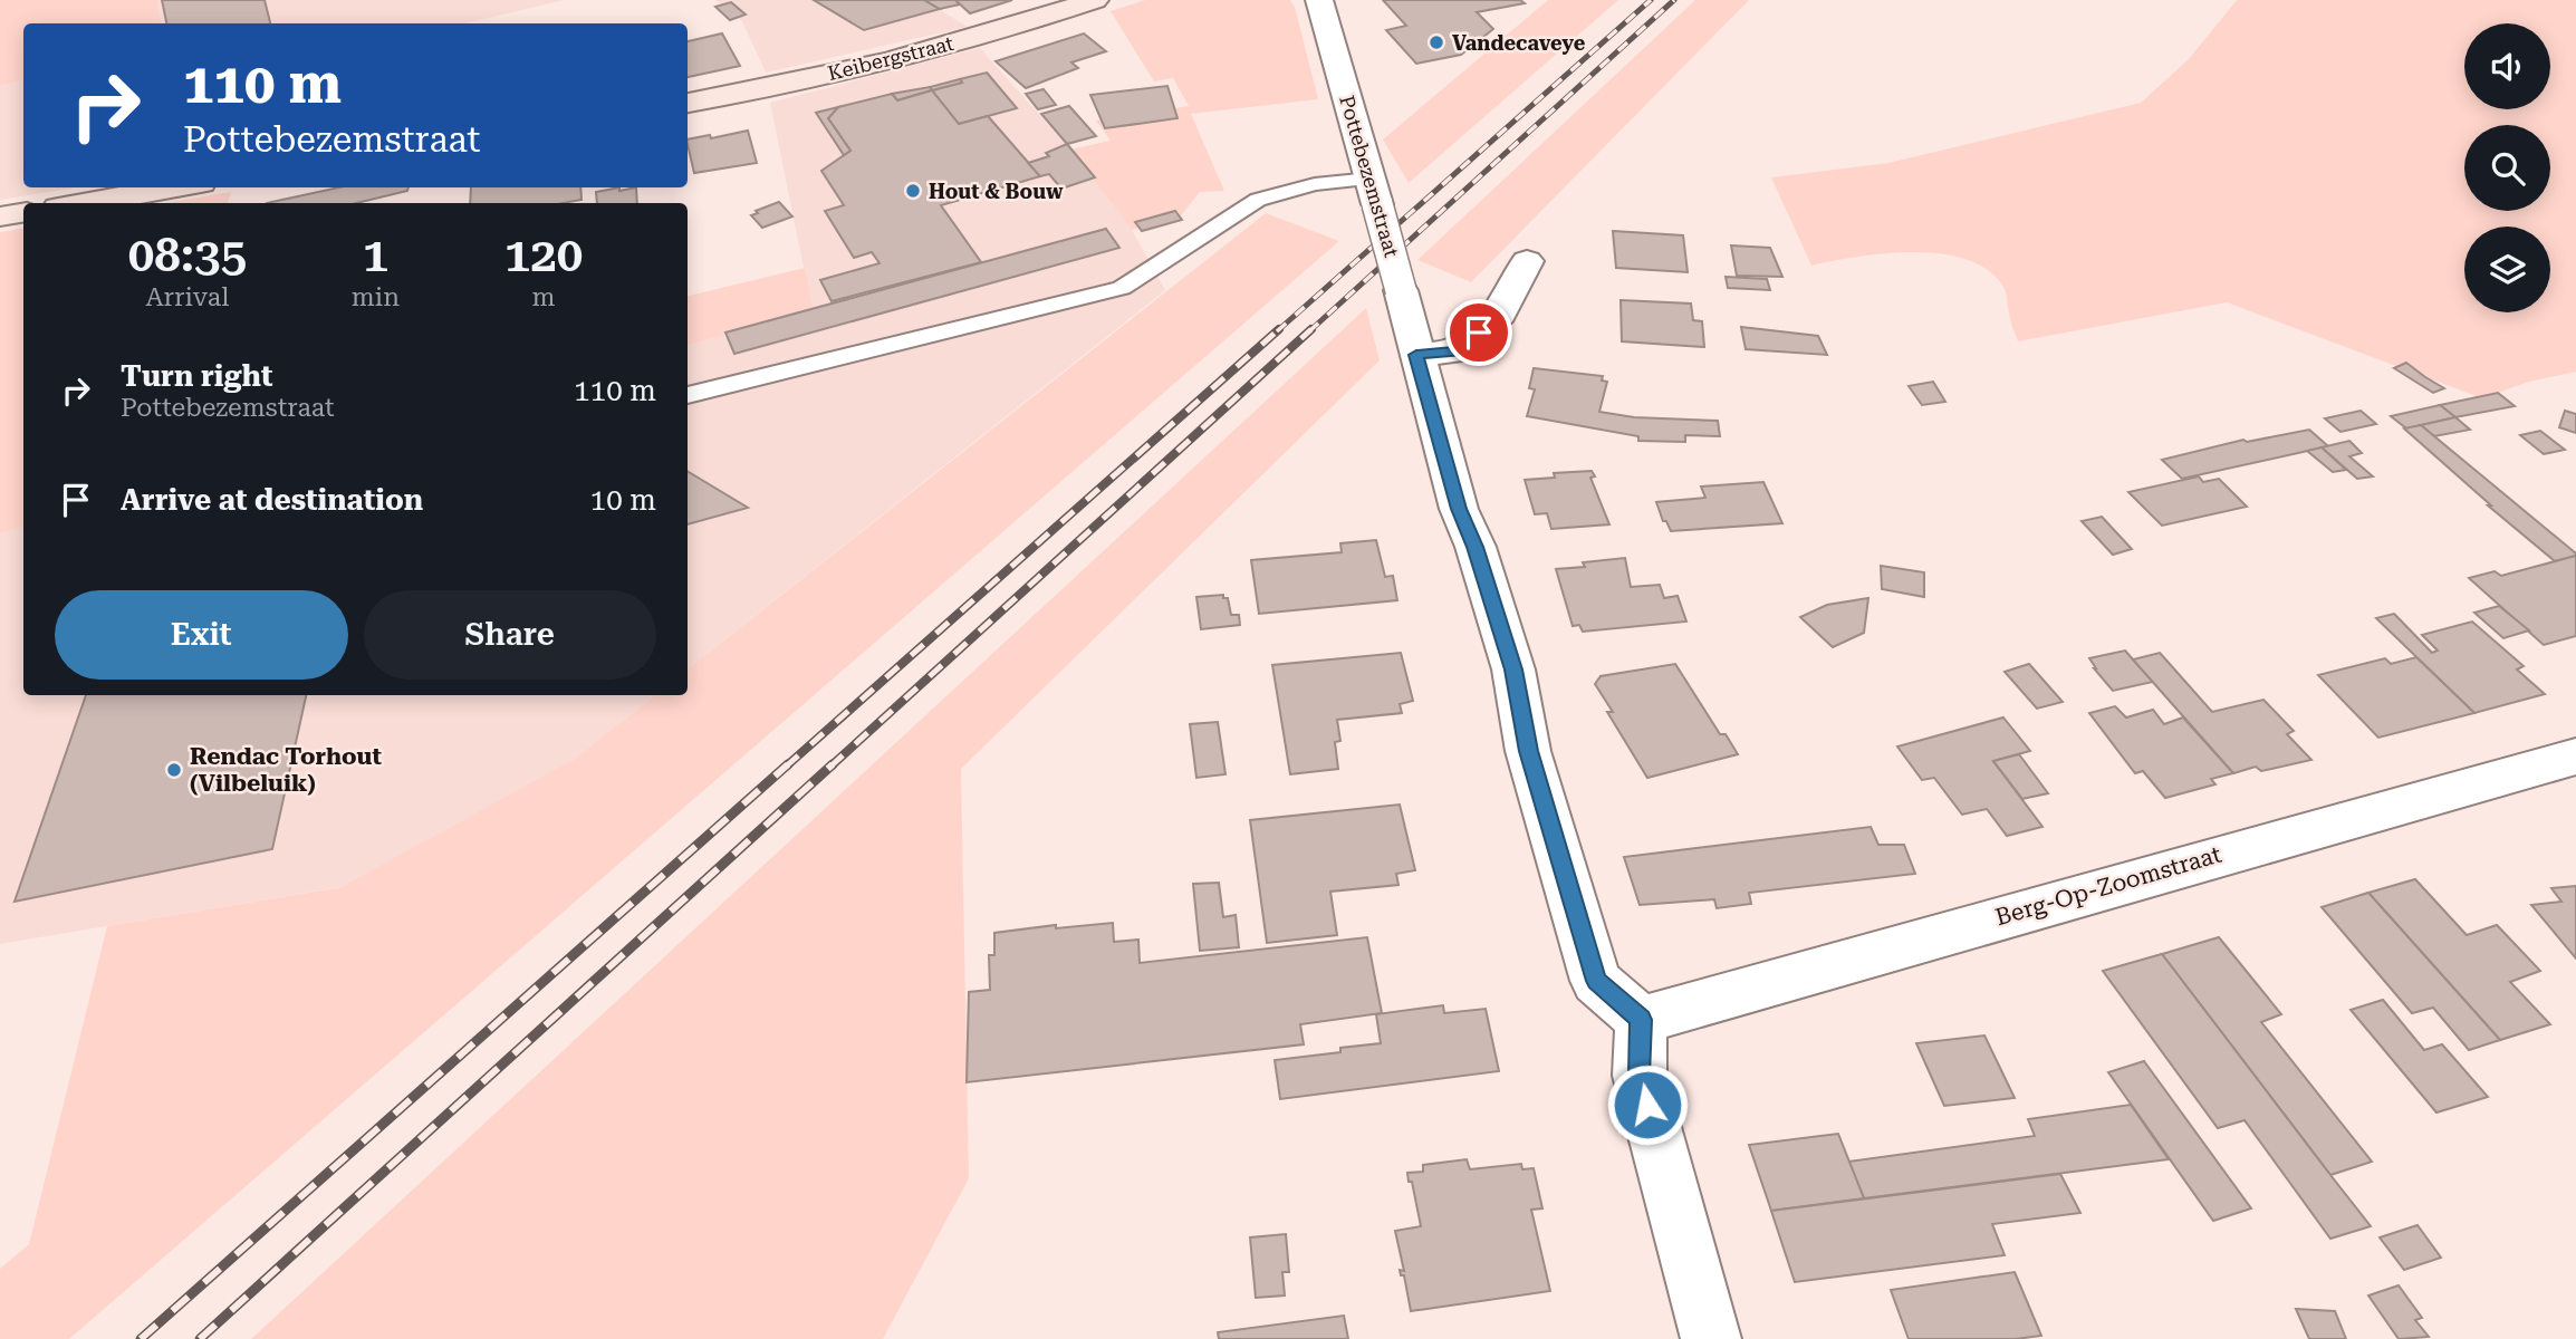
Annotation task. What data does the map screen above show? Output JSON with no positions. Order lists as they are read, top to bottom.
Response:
{
  "streets": {
    "street": ["Keibergstraat", "Pottebezemstraat", "Berg-Op-Zoomstraat"]
  },
  "crossings": [
    ["Pottebezemstraat", "Berg-Op-Zoomstraat"]
  ],
  "places": ["Vandecaveye", "Hout & Bouw", "Rendac Torhout (Vilbeluik)"],
  "page": {
    "turn": ["110 m", "Pottebezemstraat"],
    "eta": [
      "08:35",
      "Arrival",
      "1",
      "min",
      "120",
      "m"
    ],
    "list": [
      {
        "name": "Turn right",
        "note": "Pottebezemstraat",
        "value": "110 m"
      },
      {
        "name": "Arrive at destination",
        "value": "10 m"
      }
    ],
    "buttons": ["Exit", "Share"]
  }
}
